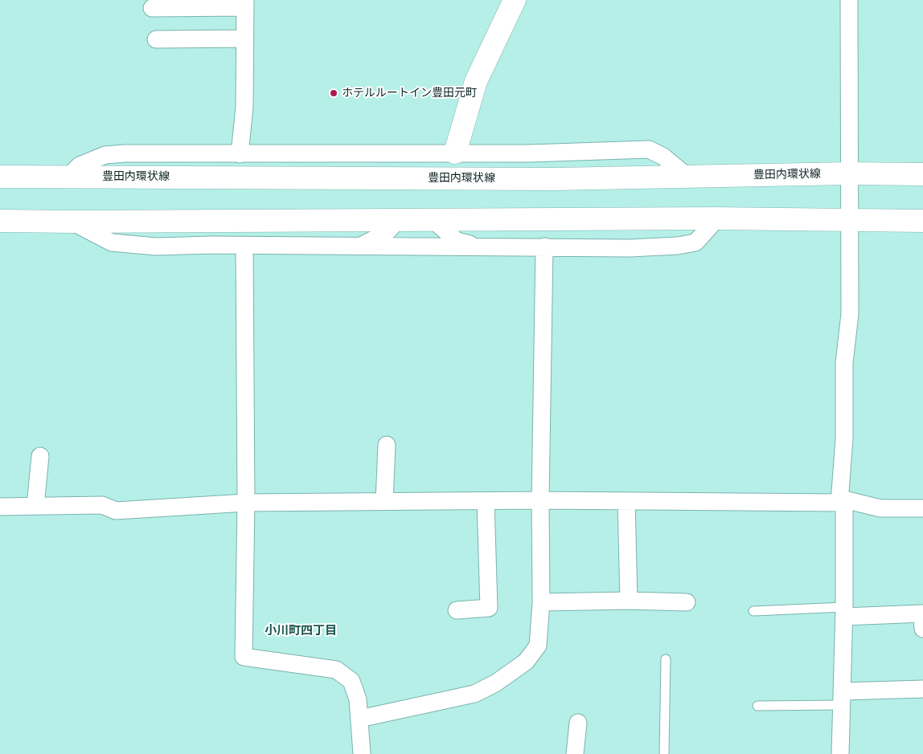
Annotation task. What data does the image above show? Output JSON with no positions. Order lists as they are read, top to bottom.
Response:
{
  "streets": {
    "street": ["豊田内環状線"]
  },
  "districts": ["小川町四丁目"],
  "places": ["ホテルルートイン豊田元町"]
}
